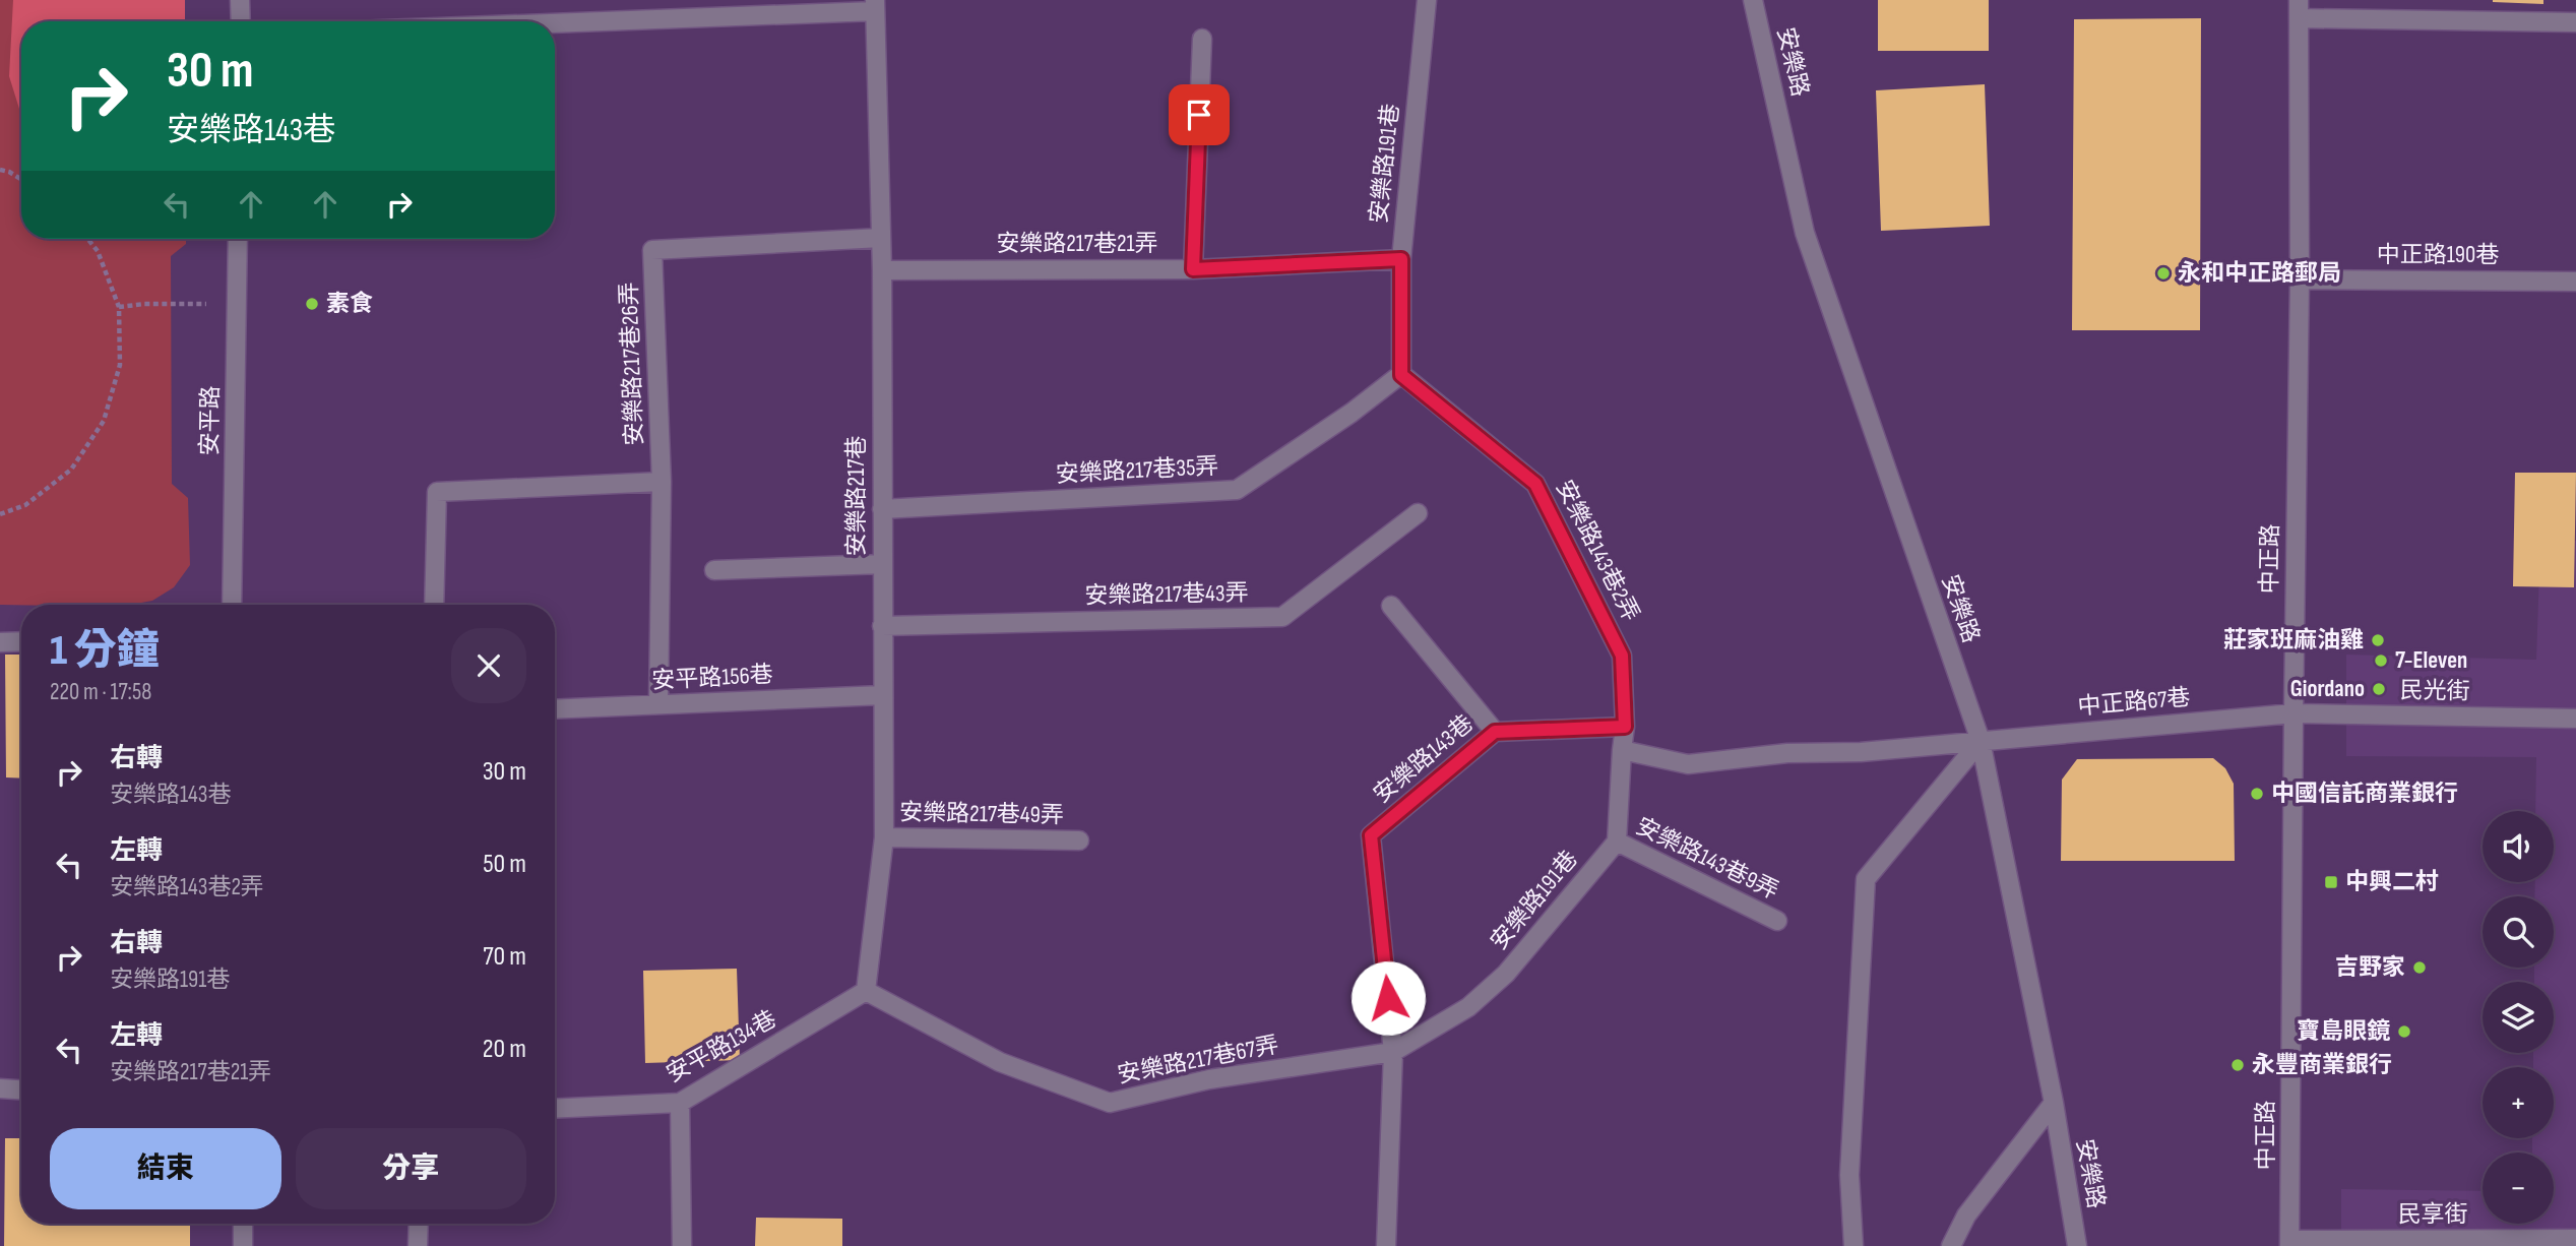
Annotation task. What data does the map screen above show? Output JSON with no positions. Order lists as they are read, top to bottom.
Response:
{
  "streets": {
    "street": [
      "安樂路",
      "安樂路191巷",
      "安樂路217巷21弄",
      "中正路190巷",
      "安樂路217巷26弄",
      "安平路",
      "安樂路217巷35弄",
      "安樂路217巷",
      "安樂路143巷2弄",
      "中正路",
      "安樂路217巷43弄",
      "安平路156巷",
      "民光街",
      "中正路67巷",
      "安樂路143巷",
      "安樂路217巷49弄",
      "安樂路143巷9弄",
      "安平路134巷",
      "安樂路217巷67弄",
      "民享街"
    ]
  },
  "crossings": [
    ["安樂路", "中正路67巷"],
    ["安樂路191巷", "安樂路217巷21弄"],
    ["安樂路191巷", "安樂路217巷35弄"],
    ["安樂路191巷", "安樂路143巷2弄"],
    ["安樂路191巷", "安樂路143巷"],
    ["安樂路191巷", "安樂路143巷9弄"],
    ["安樂路191巷", "安樂路217巷67弄"],
    ["安樂路217巷21弄", "安樂路217巷"],
    ["中正路190巷", "中正路"],
    ["安樂路217巷26弄", "安樂路217巷"],
    ["安樂路217巷26弄", "安平路156巷"],
    ["安樂路217巷35弄", "安樂路217巷"],
    ["安樂路217巷35弄", "安樂路143巷2弄"],
    ["安樂路217巷", "安樂路217巷43弄"],
    ["安樂路217巷", "安平路156巷"],
    ["安樂路217巷", "安樂路217巷49弄"],
    ["安樂路217巷", "安平路134巷"],
    ["安樂路217巷", "安樂路217巷67弄"],
    ["安樂路143巷2弄", "安樂路143巷"],
    ["中正路", "民光街"],
    ["中正路", "中正路67巷"],
    ["中正路", "民享街"],
    ["民光街", "中正路67巷"],
    ["安樂路143巷", "安樂路217巷67弄"],
    ["安平路134巷", "安樂路217巷67弄"]
  ],
  "places": {
    "other": [
      "永和中正路郵局",
      "素食",
      "莊家班麻油雞",
      "7-Eleven",
      "Giordano",
      "中國信託商業銀行",
      "吉野家",
      "寶島眼鏡",
      "永豐商業銀行"
    ],
    "transit": ["中興二村"]
  },
  "page": {
    "turn": ["30 m", "安樂路143巷"],
    "heading": ["1 分鐘", "220 m · 17:58"],
    "list": [
      {
        "name": "右轉",
        "note": "安樂路143巷",
        "value": "30 m"
      },
      {
        "name": "左轉",
        "note": "安樂路143巷2弄",
        "value": "50 m"
      },
      {
        "name": "右轉",
        "note": "安樂路191巷",
        "value": "70 m"
      },
      {
        "name": "左轉",
        "note": "安樂路217巷21弄",
        "value": "20 m"
      }
    ],
    "map_buttons": ["+", "−"],
    "buttons": ["結束", "分享"]
  }
}
